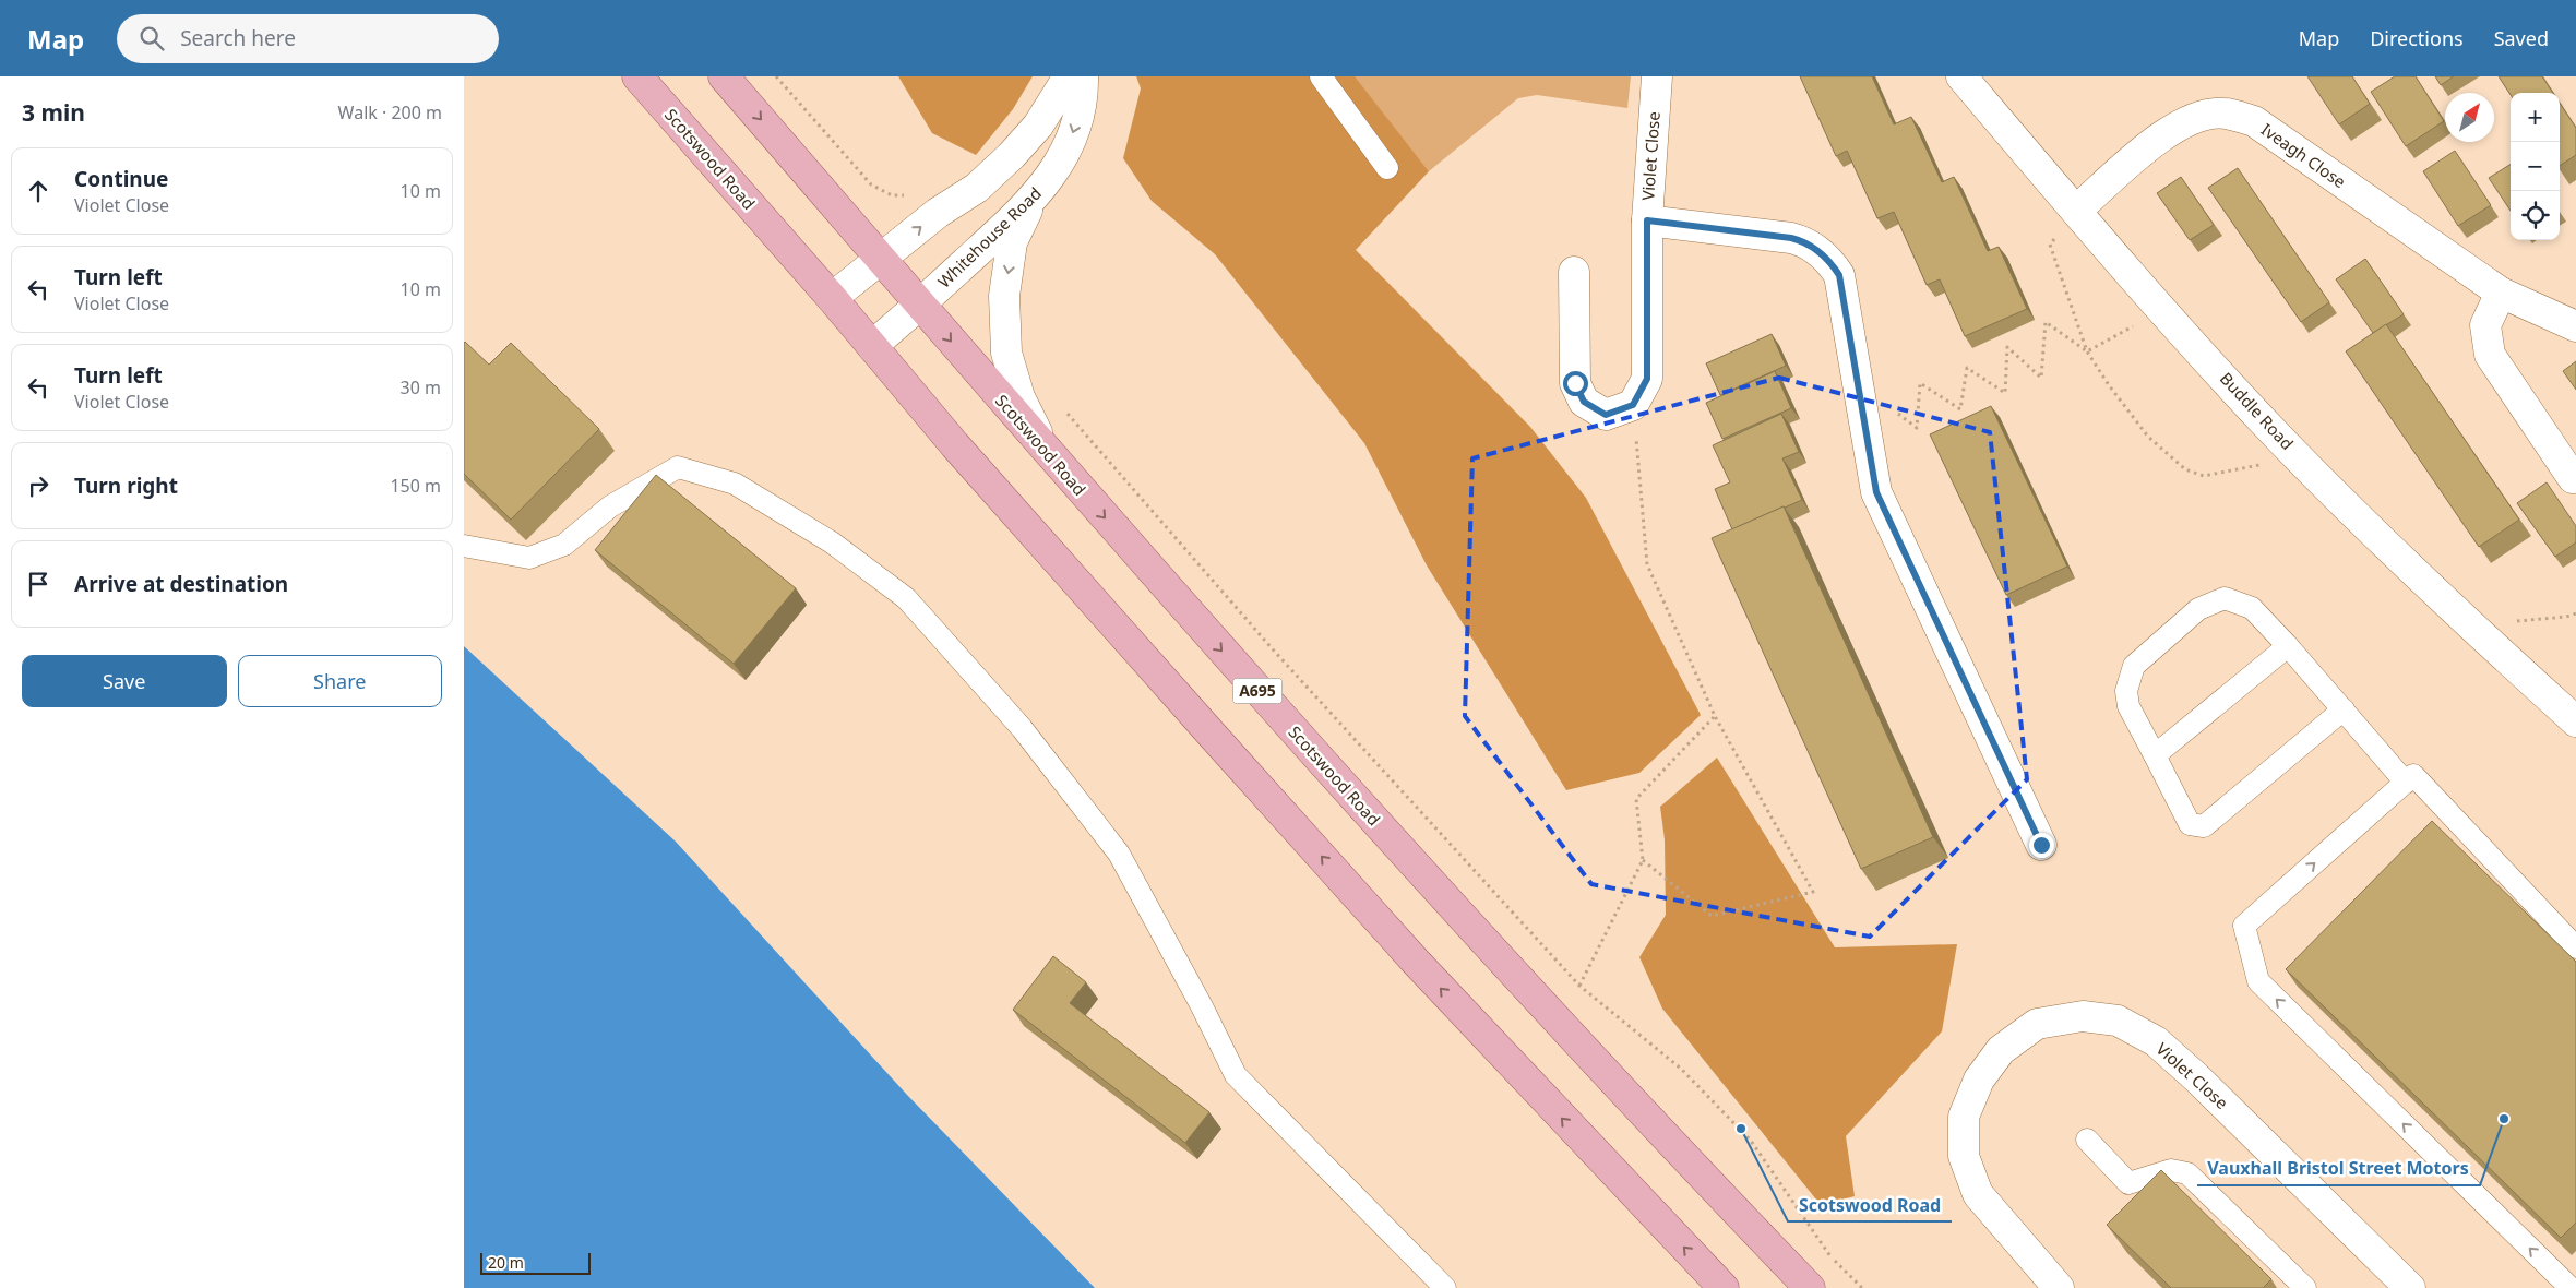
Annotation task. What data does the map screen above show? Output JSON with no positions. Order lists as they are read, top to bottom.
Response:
{
  "streets": {
    "main road": ["Scotswood Road", "A695"],
    "street": [
      "Violet Close",
      "Iveagh Close",
      "Whitehouse Road",
      "Buddle Road"
    ]
  },
  "crossings": [
    ["Iveagh Close", "Buddle Road"],
    ["Scotswood Road", "Whitehouse Road"]
  ],
  "places": ["Vauxhall Bristol Street Motors", "Scotswood Road"],
  "scale_bar": "20 m",
  "north": "top right",
  "page": {
    "header": "Map",
    "search": "Search here",
    "nav": ["Map", "Directions", "Saved"],
    "heading": ["3 min", "Walk · 200 m"],
    "map_buttons": ["+", "−"],
    "list": [
      ["Continue", "Violet Close", "10 m"],
      ["Turn left", "Violet Close", "10 m"],
      ["Turn left", "Violet Close", "30 m"],
      ["Turn right", "150 m"],
      "Arrive at destination"
    ],
    "buttons": ["Save", "Share"],
    "scale": "20 m"
  }
}
